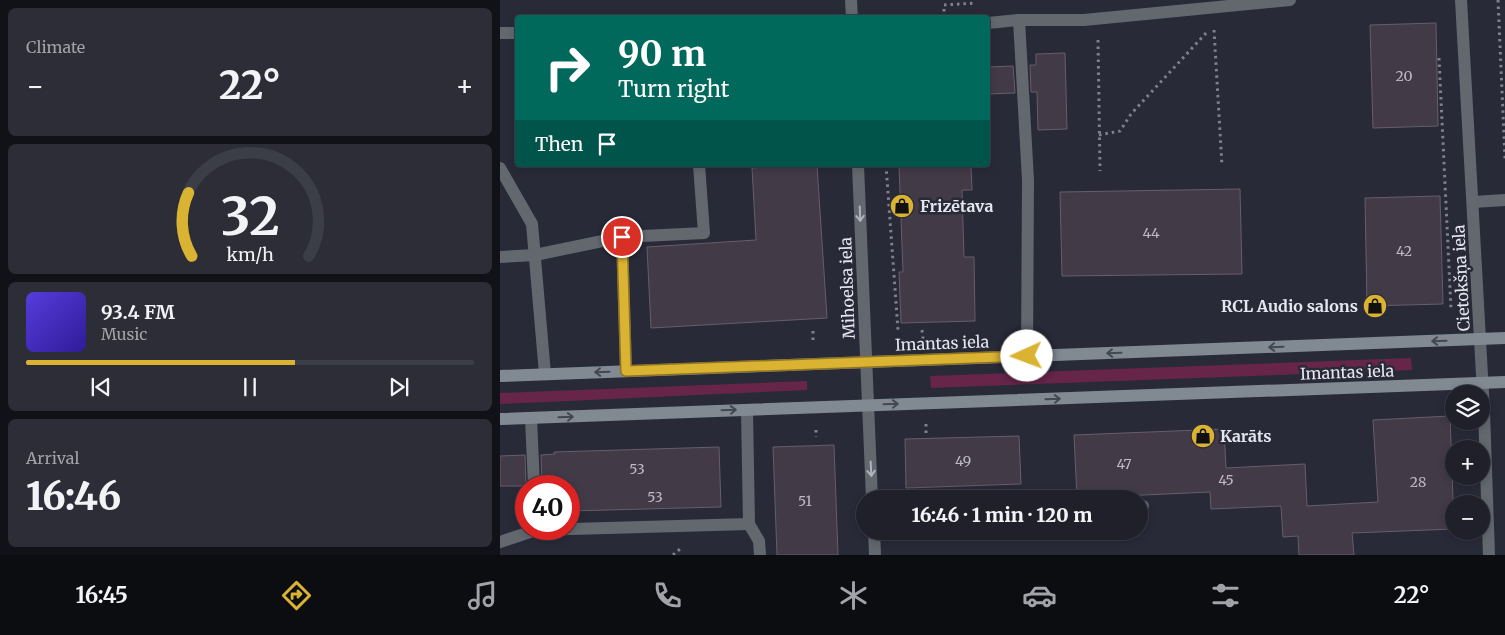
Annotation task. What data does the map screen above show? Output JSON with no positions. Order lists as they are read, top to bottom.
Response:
{
  "streets": {
    "street": ["Cietokšņa iela", "Mihoelsa iela", "Imantas iela"]
  },
  "crossings": [
    ["Cietokšņa iela", "Imantas iela"],
    ["Mihoelsa iela", "Imantas iela"]
  ],
  "one_way": ["Mihoelsa iela"],
  "places": {
    "shop": ["Frizētava", "RCL Audio salons", "Karāts"]
  },
  "house_numbers": [
    "20",
    "44",
    "42",
    "49",
    "47",
    "53",
    "45",
    "28",
    "53",
    "51"
  ],
  "page": {
    "tile": [
      "Climate",
      ["Arrival", "16:46"]
    ],
    "turn": ["90 m", "Turn right"],
    "heat": ["−", "22°", "+"],
    "then": "Then",
    "song": ["93.4 FM", "Music"],
    "map_buttons": ["+", "−"],
    "limit": "40",
    "trip": "16:46 · 1 min · 120 m",
    "tabs": ["16:45", "22°"],
    "gauge": ["32", "km/h"]
  }
}
